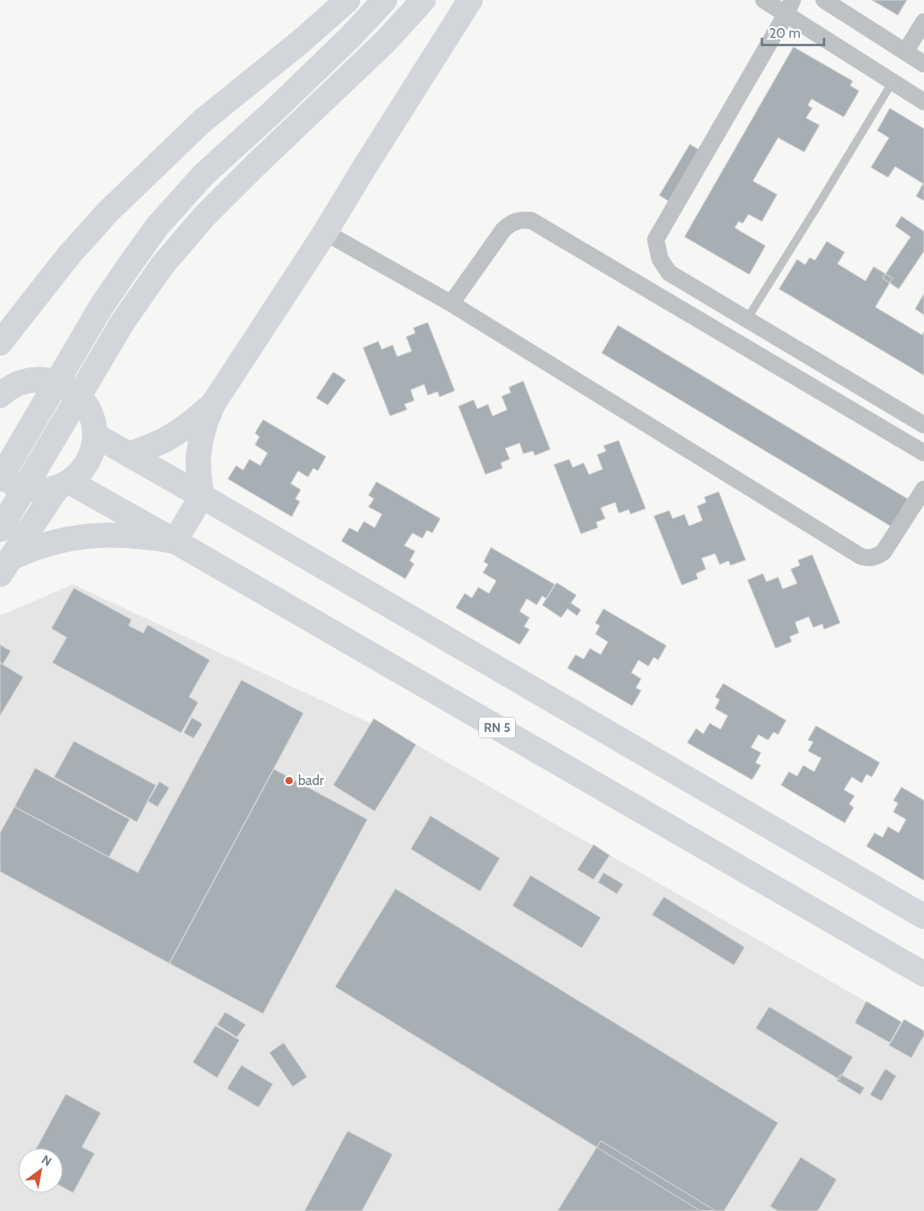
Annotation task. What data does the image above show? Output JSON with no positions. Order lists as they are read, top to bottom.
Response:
{
  "streets": {
    "highway": ["RN 5"]
  },
  "places": ["badr"],
  "scale_bar": "20 m",
  "north": "top right"
}
